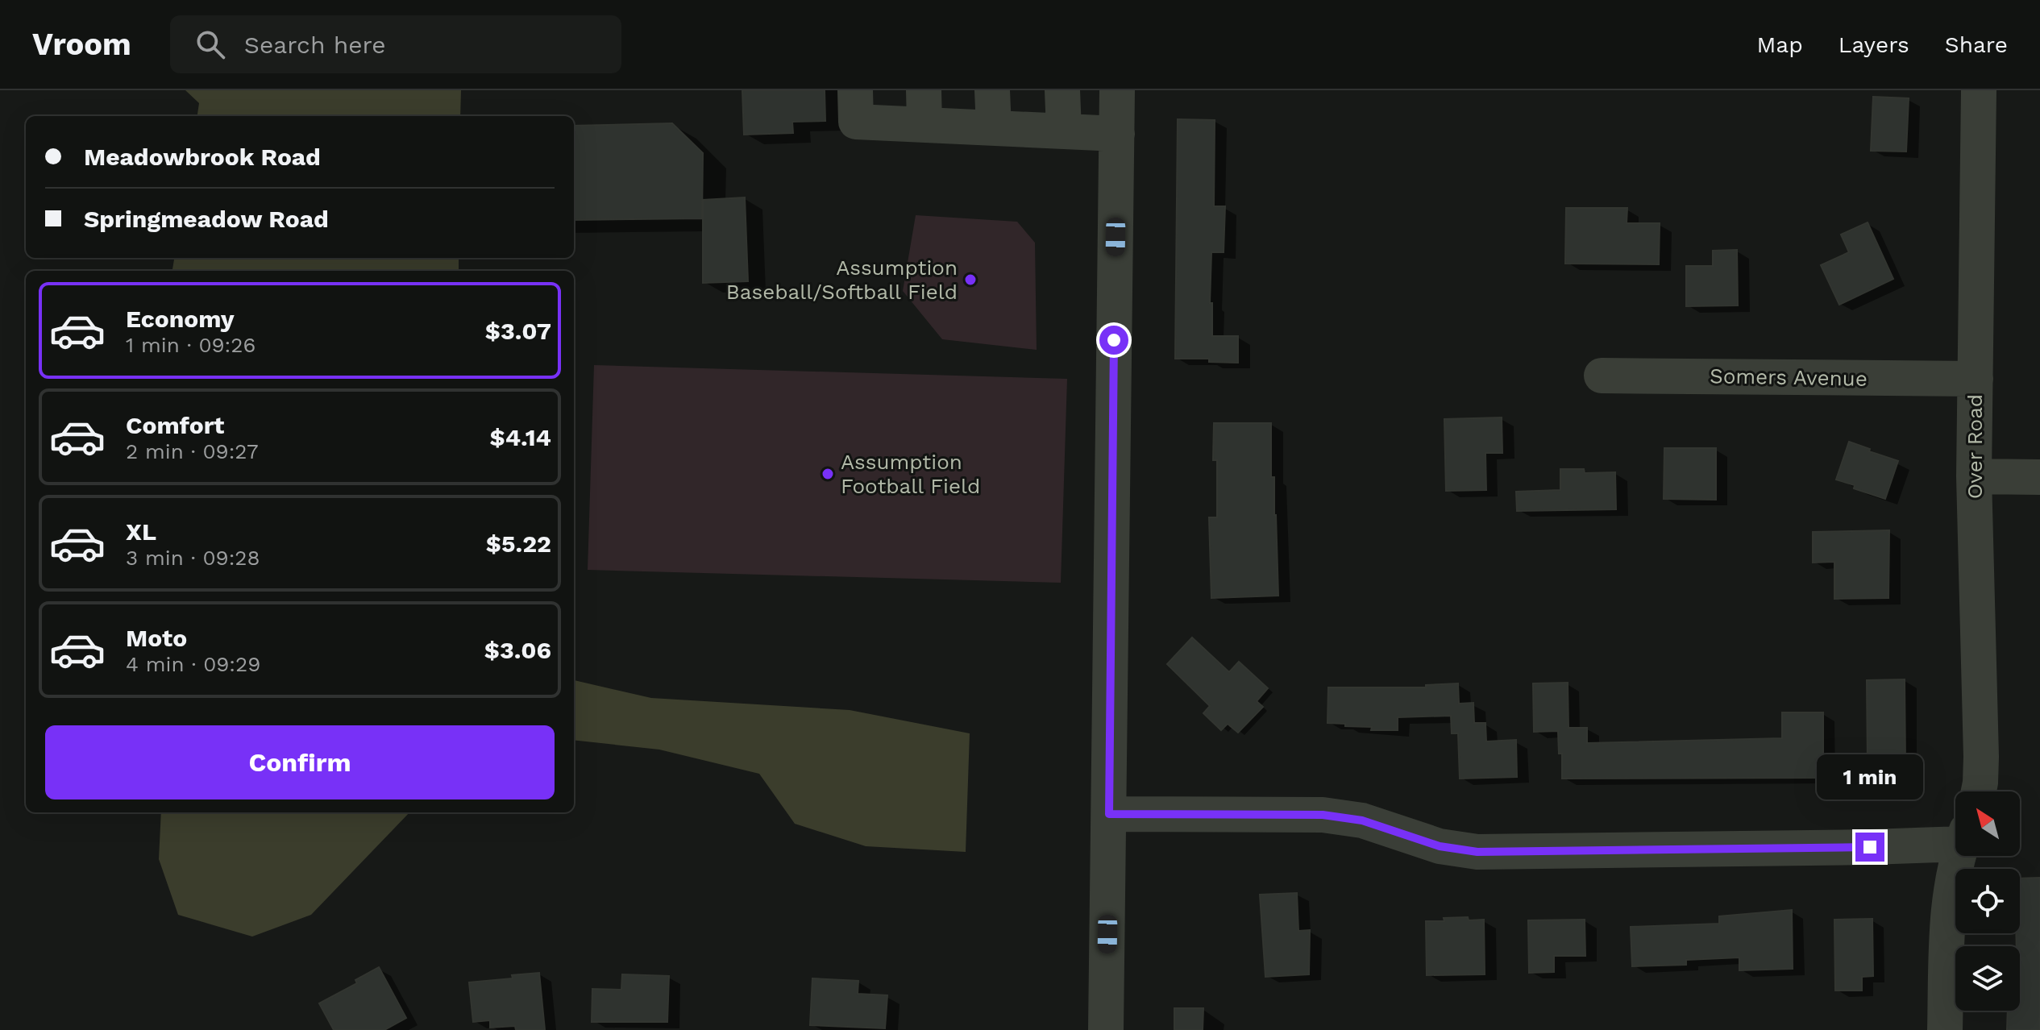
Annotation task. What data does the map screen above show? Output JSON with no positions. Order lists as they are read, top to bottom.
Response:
{
  "streets": {
    "street": ["Somers Avenue", "Over Road"]
  },
  "crossings": [
    ["Somers Avenue", "Over Road"]
  ],
  "places": ["Assumption Baseball/Softball Field", "Assumption Football Field"],
  "north": "top left",
  "page": {
    "header": "Vroom",
    "search": "Search here",
    "nav": ["Map", "Layers", "Share"],
    "banner": ["Meadowbrook Road", "Springmeadow Road"],
    "list": [
      {
        "name": "Economy",
        "note": "1 min · 09:26",
        "value": "$3.07"
      },
      {
        "name": "Comfort",
        "note": "2 min · 09:27",
        "value": "$4.14"
      },
      {
        "name": "XL",
        "note": "3 min · 09:28",
        "value": "$5.22"
      },
      {
        "name": "Moto",
        "note": "4 min · 09:29",
        "value": "$3.06"
      }
    ],
    "buttons": "Confirm",
    "bubble": "1 min"
  }
}
